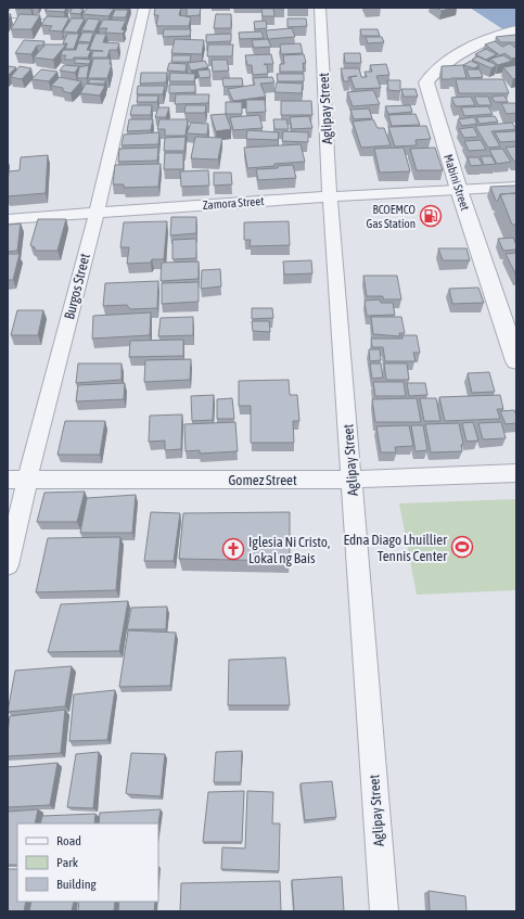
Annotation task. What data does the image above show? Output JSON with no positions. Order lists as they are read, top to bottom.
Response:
{
  "streets": {
    "street": [
      "Aglipay Street",
      "Mabini Street",
      "Zamora Street",
      "Burgos Street",
      "Gomez Street"
    ]
  },
  "crossings": [
    ["Aglipay Street", "Zamora Street"],
    ["Aglipay Street", "Gomez Street"],
    ["Mabini Street", "Zamora Street"],
    ["Zamora Street", "Burgos Street"],
    ["Burgos Street", "Gomez Street"]
  ],
  "places": {
    "fuel station": ["BCOEMCO Gas Station"],
    "sports": ["Edna Diago Lhuillier Tennis Center"],
    "church": ["Iglesia Ni Cristo, Lokal ng Bais"]
  },
  "legend": ["Road", "Park", "Building"]
}
